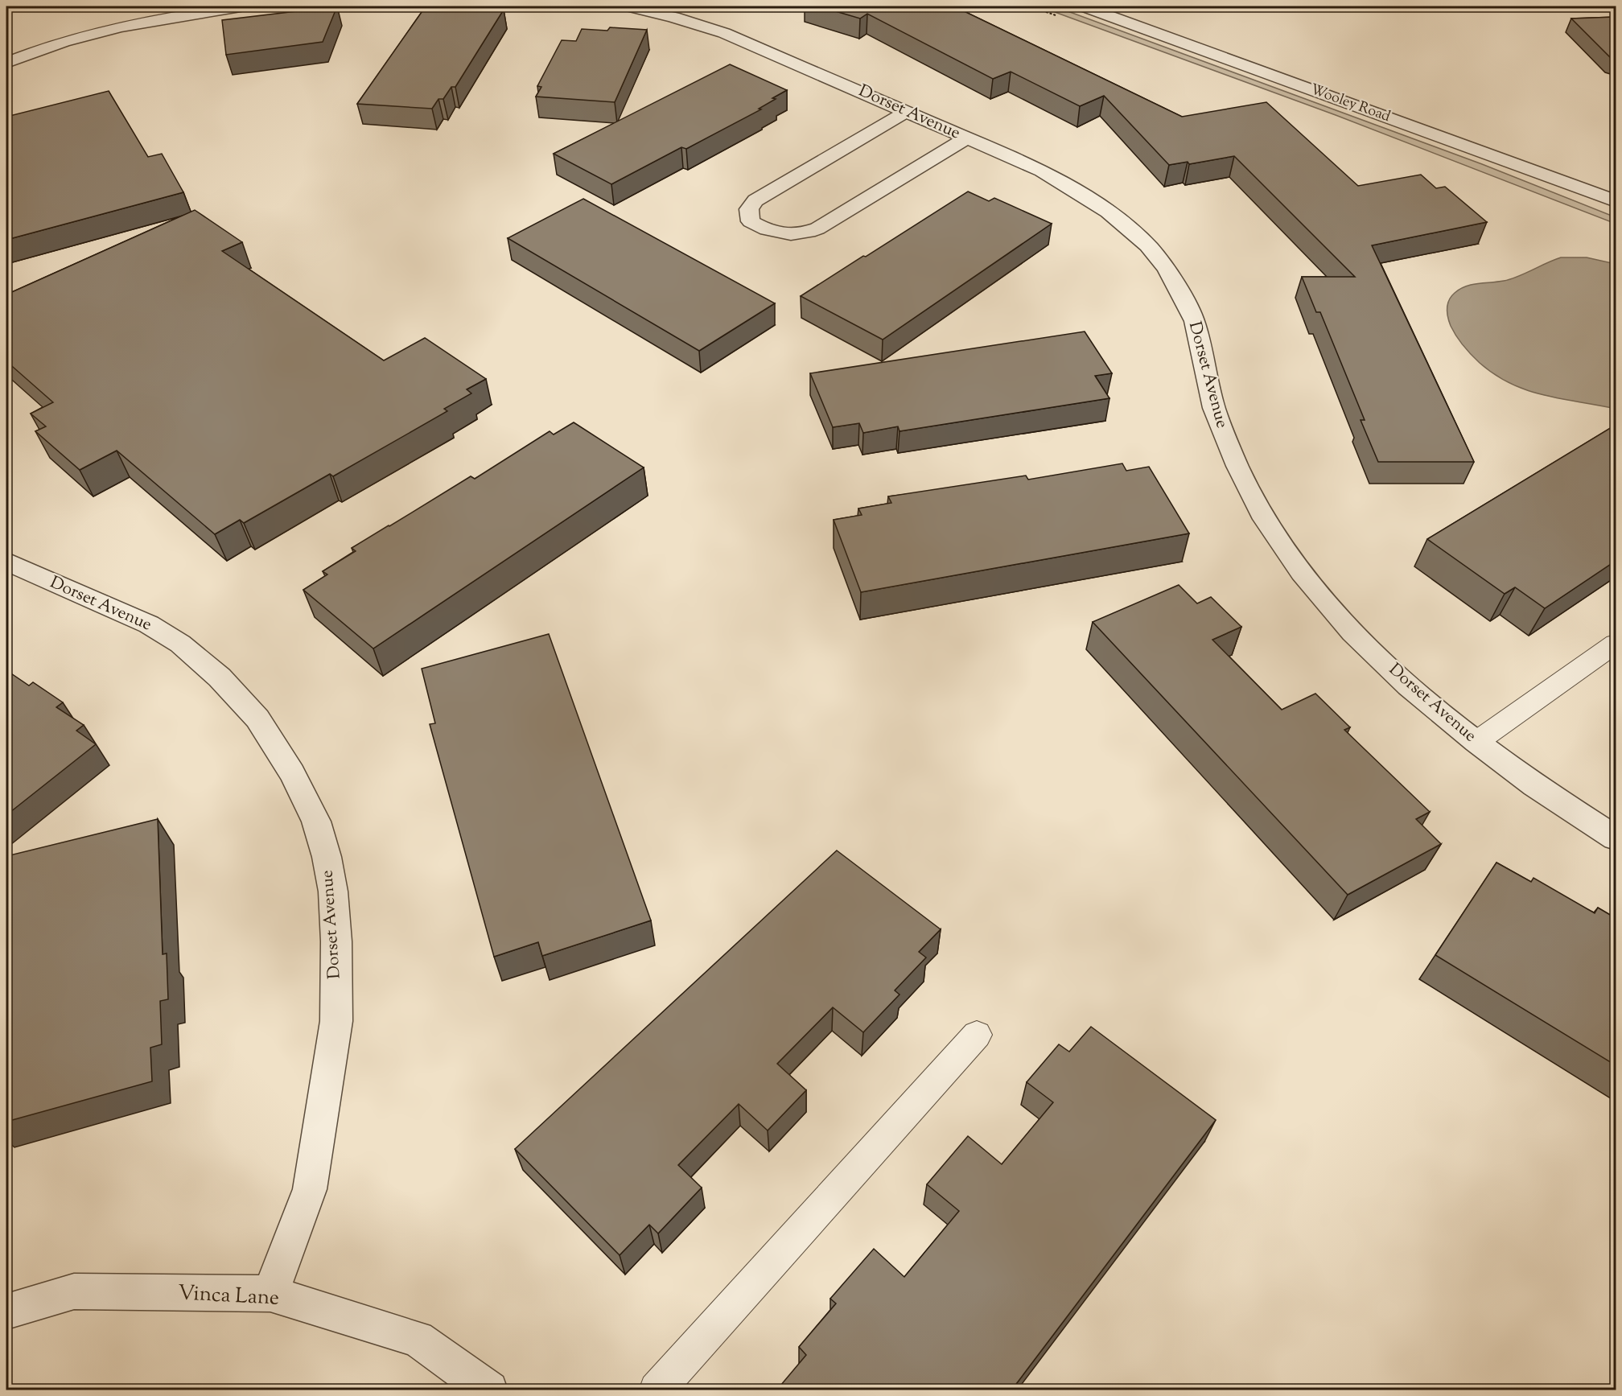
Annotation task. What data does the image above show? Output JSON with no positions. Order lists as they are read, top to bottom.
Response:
{
  "streets": {
    "street": ["Wooley Road", "Dorset Avenue", "Vinca Lane"]
  },
  "crossings": [
    ["Dorset Avenue", "Vinca Lane"]
  ]
}
